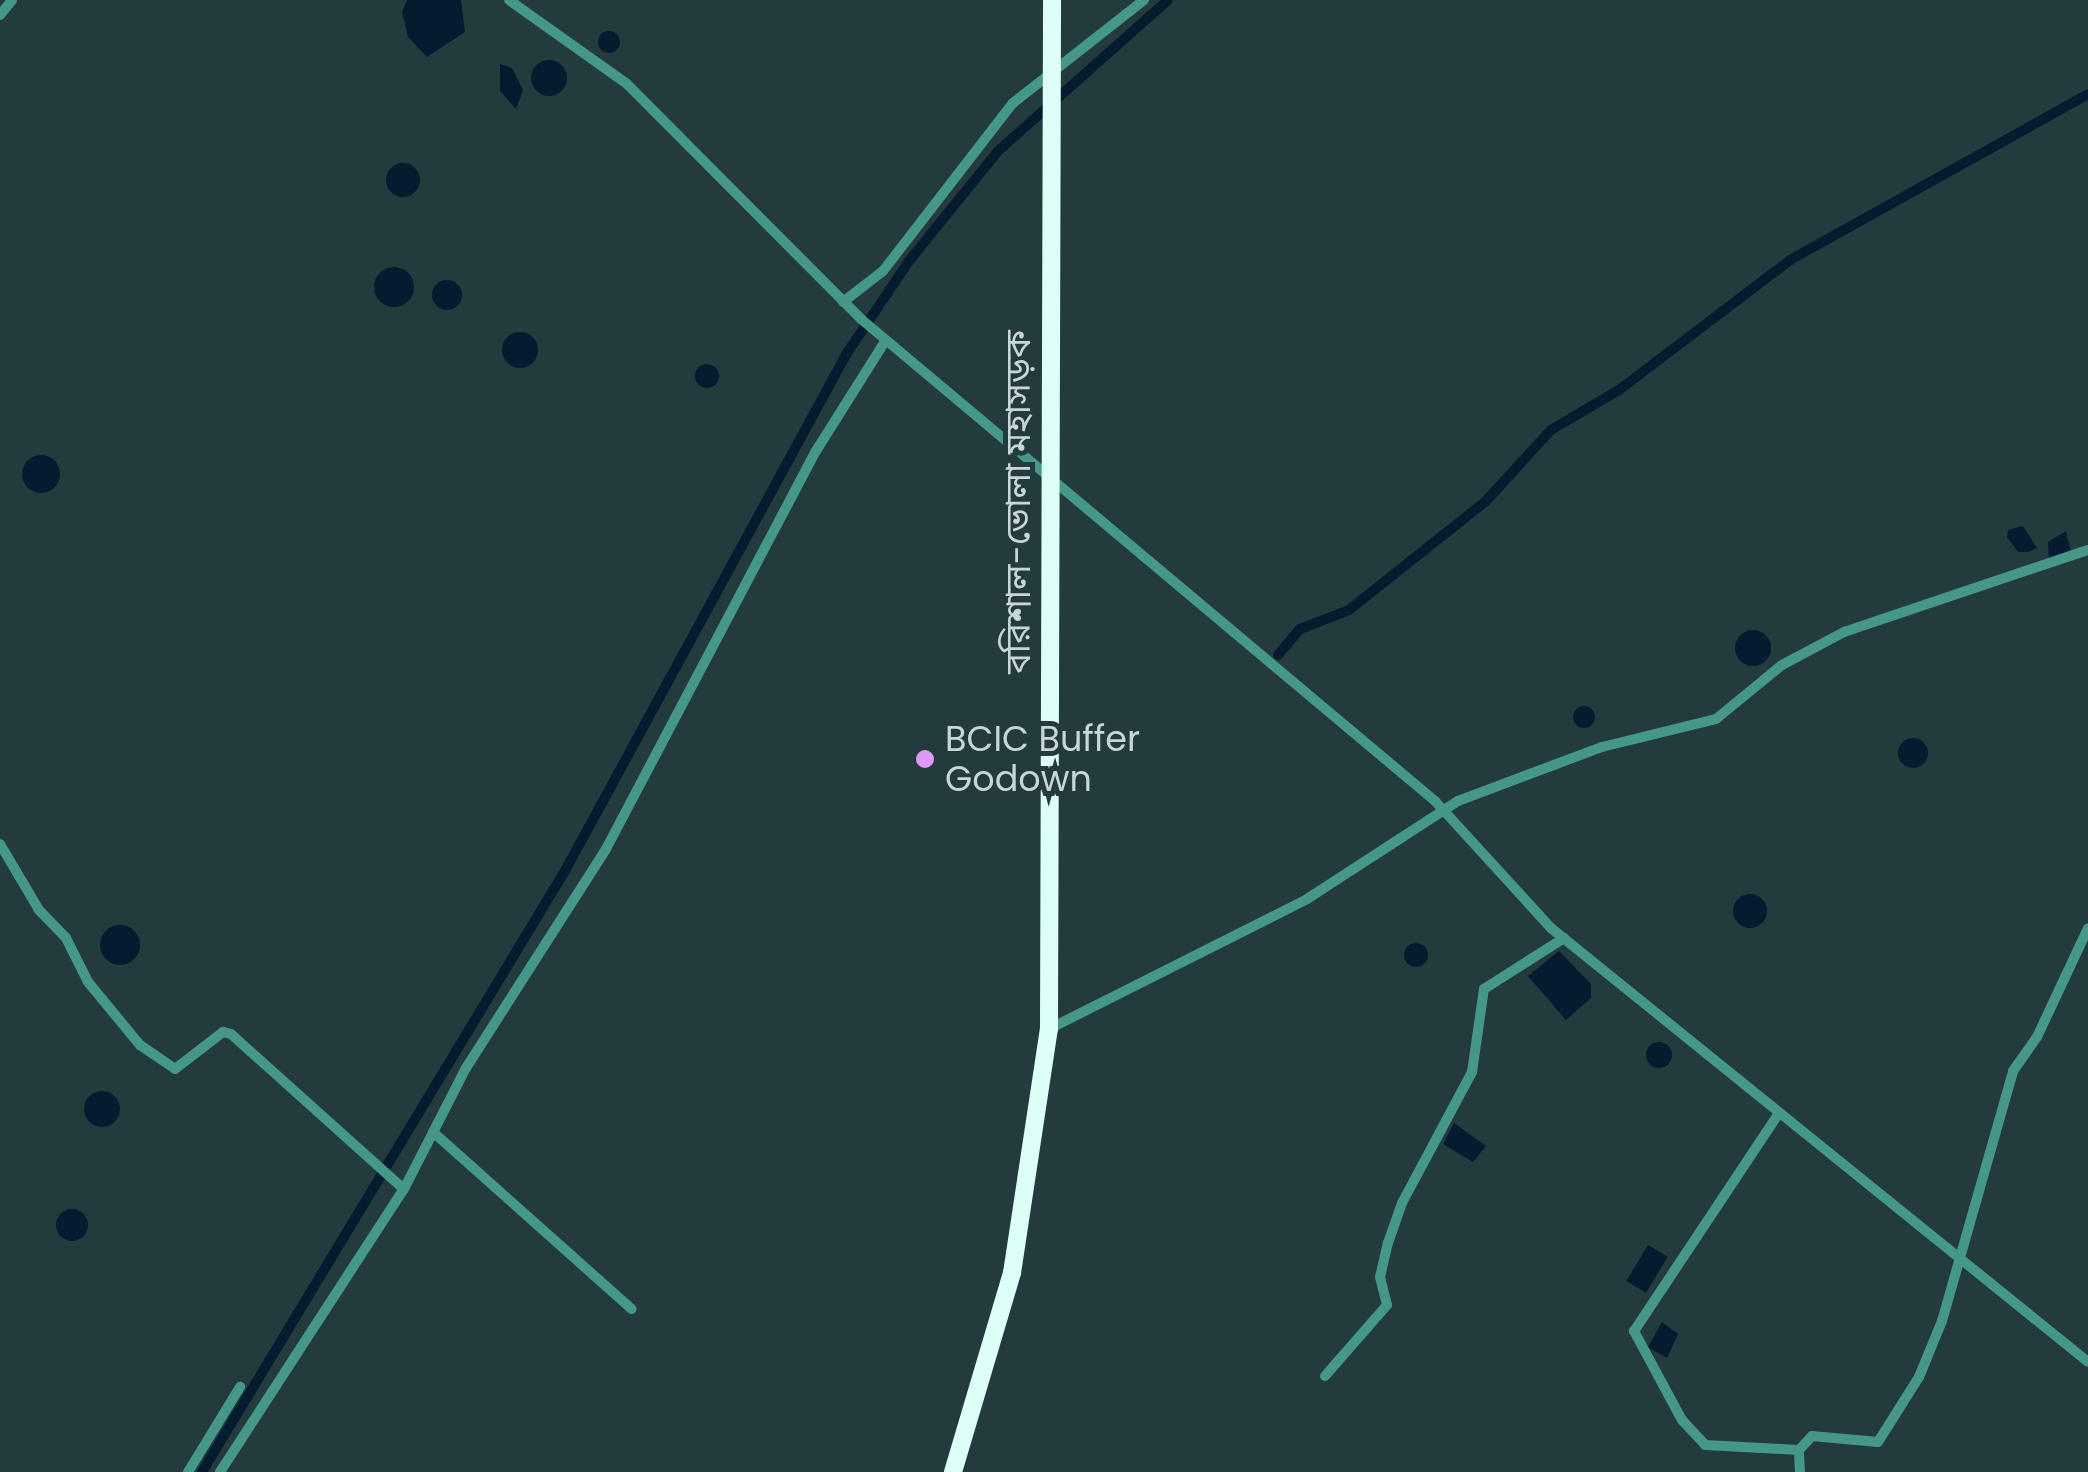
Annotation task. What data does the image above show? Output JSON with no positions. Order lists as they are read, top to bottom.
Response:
{
  "streets": {
    "highway": ["বরিশাল-ভোলা মহাসড়ক"]
  },
  "places": ["BCIC Buffer Godown"]
}
